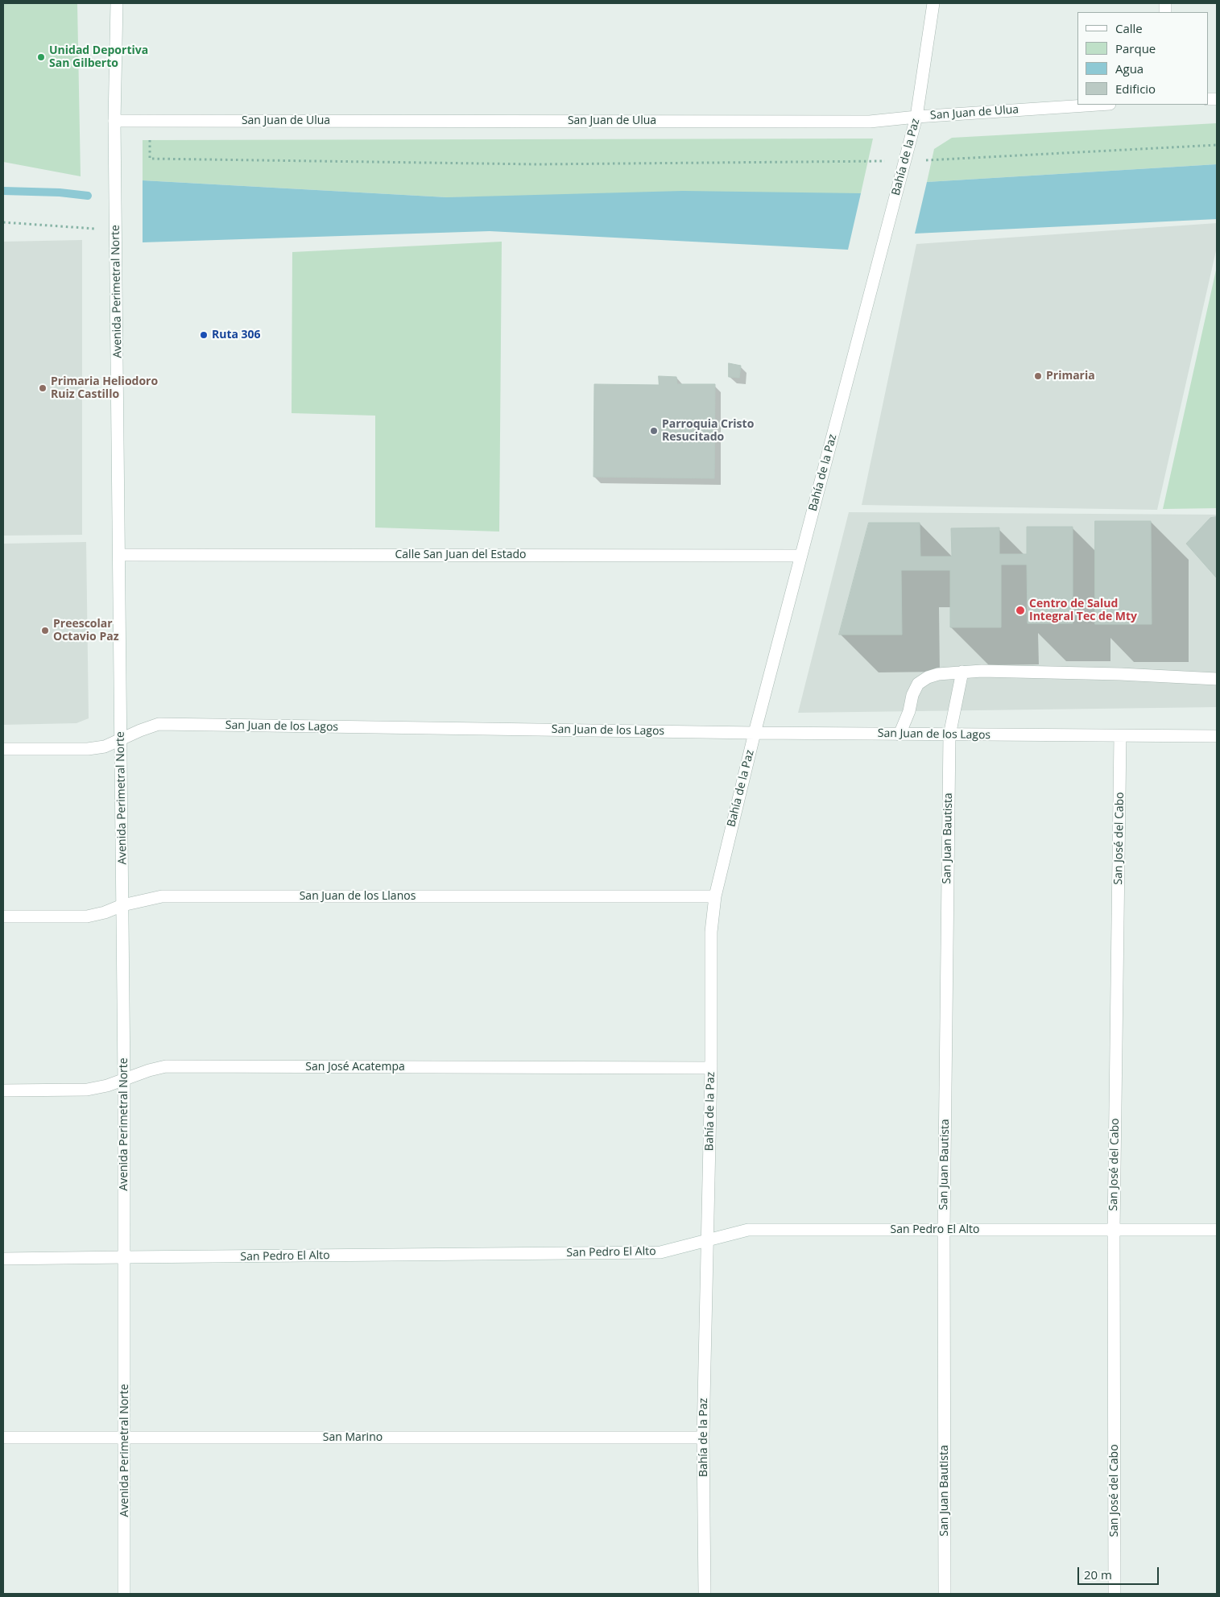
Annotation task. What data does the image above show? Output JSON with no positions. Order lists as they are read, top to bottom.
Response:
{
  "streets": {
    "street": [
      "San Juan de Ulua",
      "Bahía de la Paz",
      "Avenida Perimetral Norte",
      "Calle San Juan del Estado",
      "San Juan de los Lagos",
      "San Juan Bautista",
      "San José del Cabo",
      "San Juan de los Llanos",
      "San José Acatempa",
      "San Pedro El Alto",
      "San Marino"
    ]
  },
  "crossings": [
    ["San Juan de Ulua", "Bahía de la Paz"],
    ["San Juan de Ulua", "Avenida Perimetral Norte"],
    ["Bahía de la Paz", "Calle San Juan del Estado"],
    ["Bahía de la Paz", "San Juan de los Lagos"],
    ["Bahía de la Paz", "San Juan de los Llanos"],
    ["Bahía de la Paz", "San José Acatempa"],
    ["Bahía de la Paz", "San Pedro El Alto"],
    ["Bahía de la Paz", "San Marino"],
    ["Avenida Perimetral Norte", "Calle San Juan del Estado"],
    ["Avenida Perimetral Norte", "San Juan de los Lagos"],
    ["Avenida Perimetral Norte", "San Juan de los Llanos"],
    ["Avenida Perimetral Norte", "San José Acatempa"],
    ["Avenida Perimetral Norte", "San Pedro El Alto"],
    ["Avenida Perimetral Norte", "San Marino"],
    ["San Juan de los Lagos", "San Juan Bautista"],
    ["San Juan de los Lagos", "San José del Cabo"],
    ["San Juan Bautista", "San Pedro El Alto"],
    ["San José del Cabo", "San Pedro El Alto"]
  ],
  "places": [
    "Unidad Deportiva San Gilberto",
    "Ruta 306",
    "Primaria",
    "Primaria Heliodoro Ruiz Castillo",
    "Parroquia Cristo Resucitado",
    "Centro de Salud Integral Tec de Mty",
    "Preescolar Octavio Paz"
  ],
  "legend": [
    "Calle",
    "Parque",
    "Agua",
    "Edificio"
  ],
  "scale_bar": "20 m"
}
